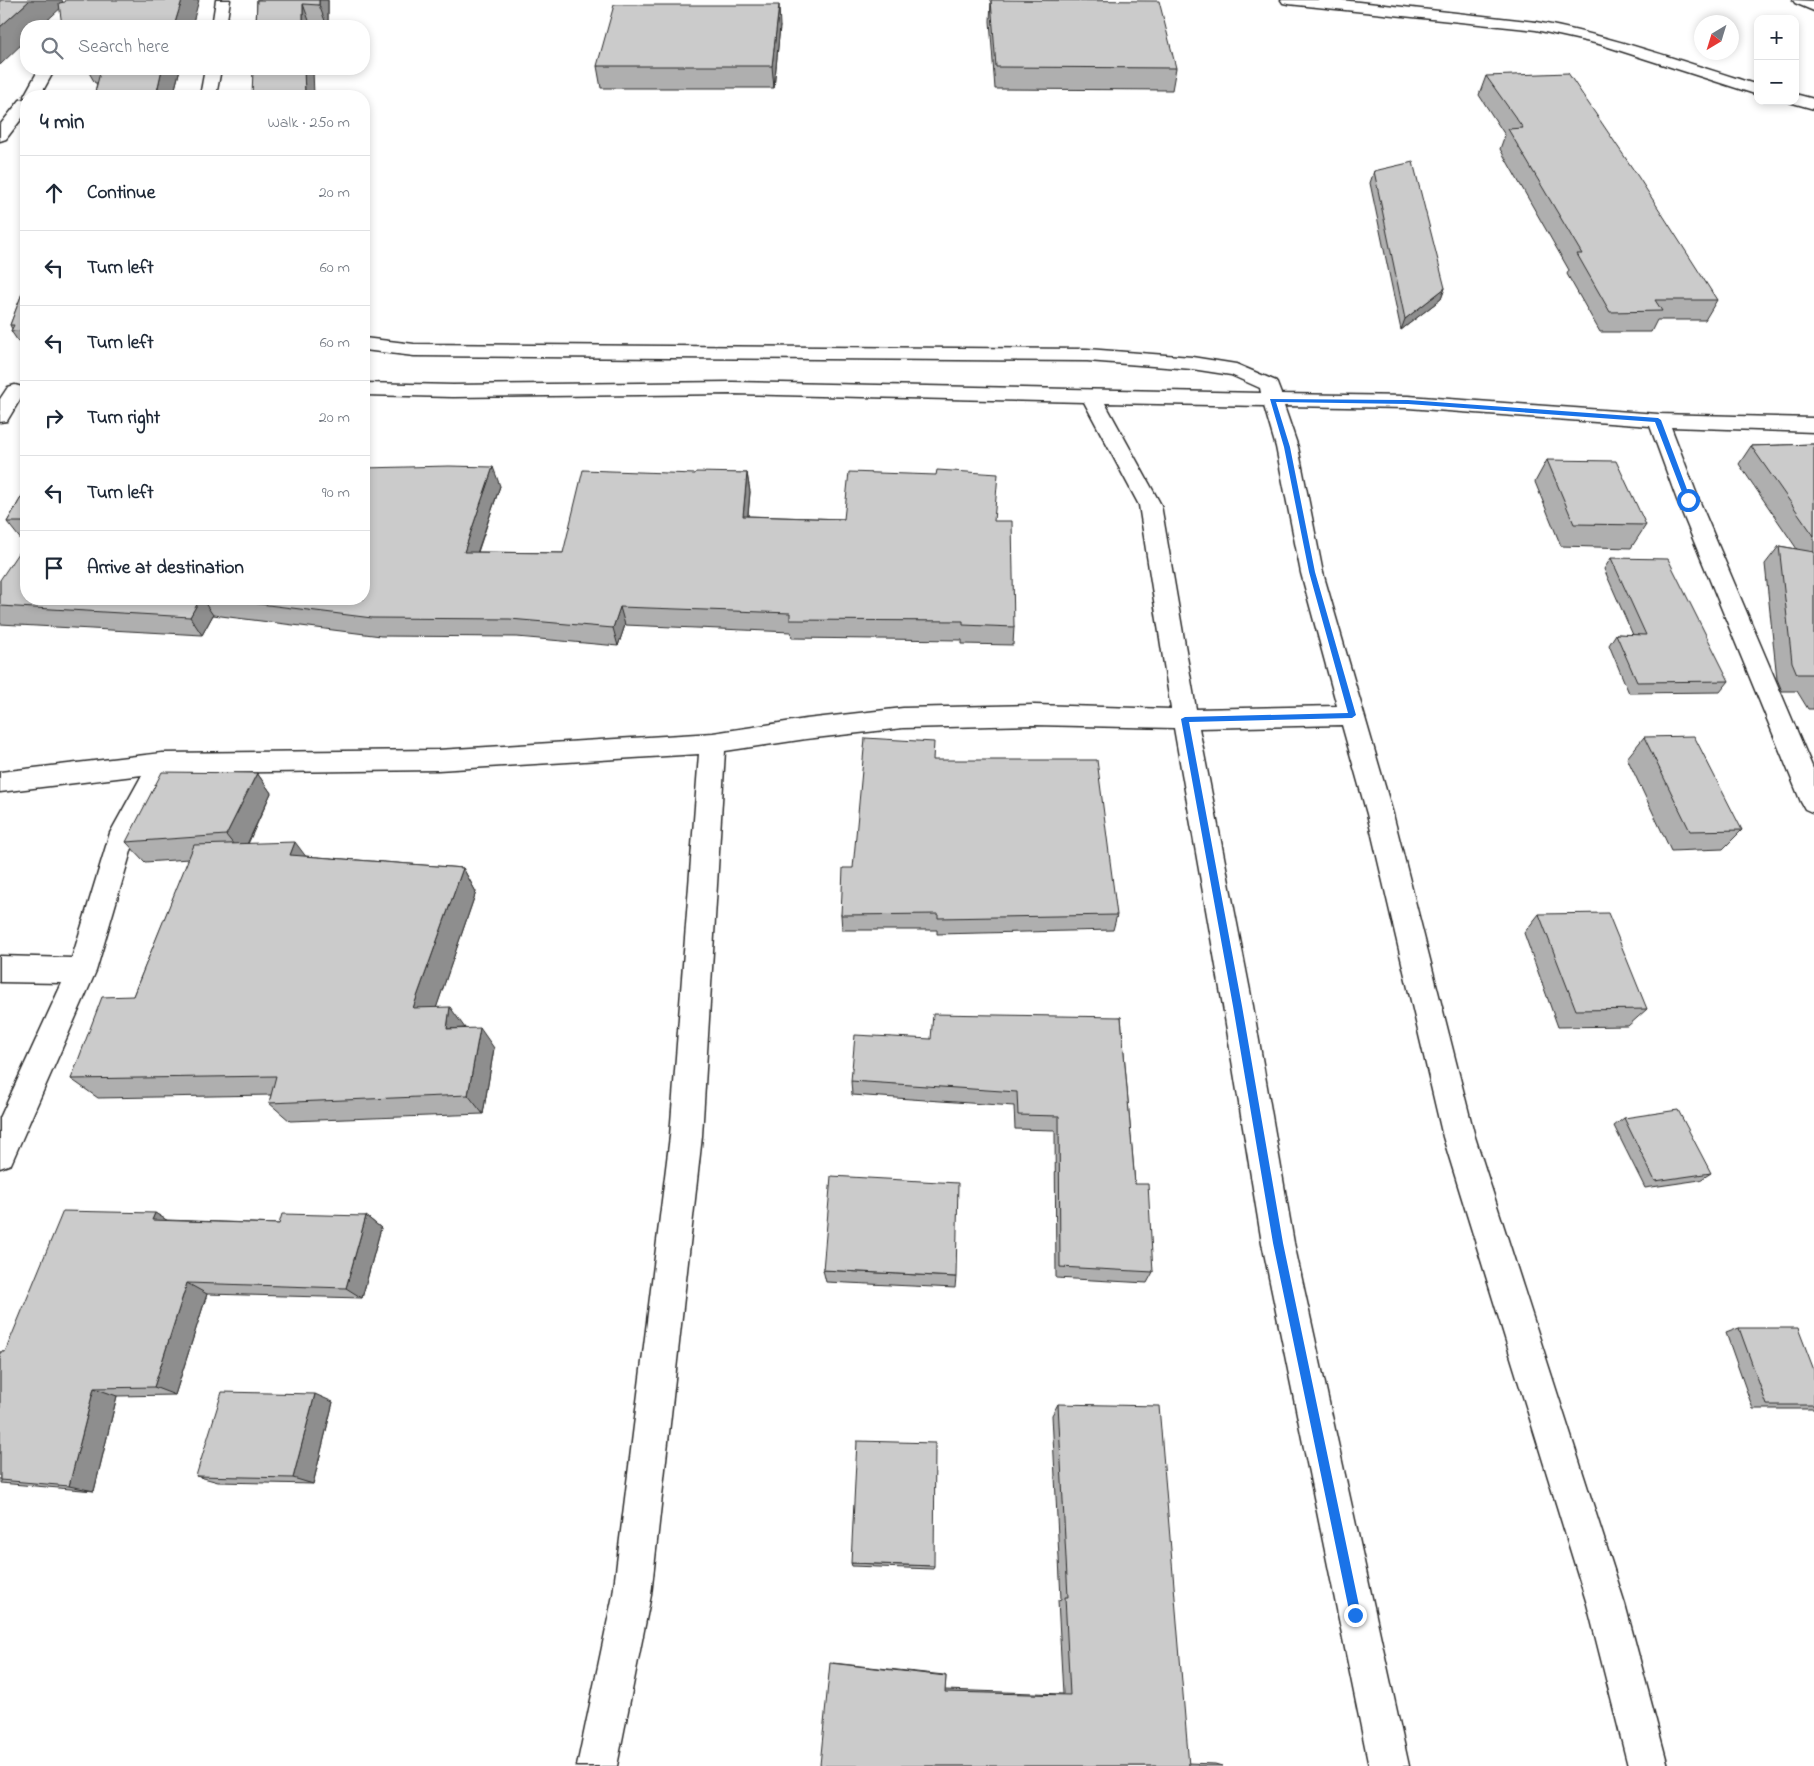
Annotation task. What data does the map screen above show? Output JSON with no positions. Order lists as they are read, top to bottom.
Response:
{
  "north": "bottom left",
  "page": {
    "map_buttons": ["+", "−"],
    "search": "Search here",
    "heading": ["4 min", "Walk · 250 m"],
    "list": [
      ["Continue", "20 m"],
      ["Turn left", "60 m"],
      ["Turn left", "60 m"],
      ["Turn right", "20 m"],
      ["Turn left", "90 m"],
      "Arrive at destination"
    ]
  }
}
